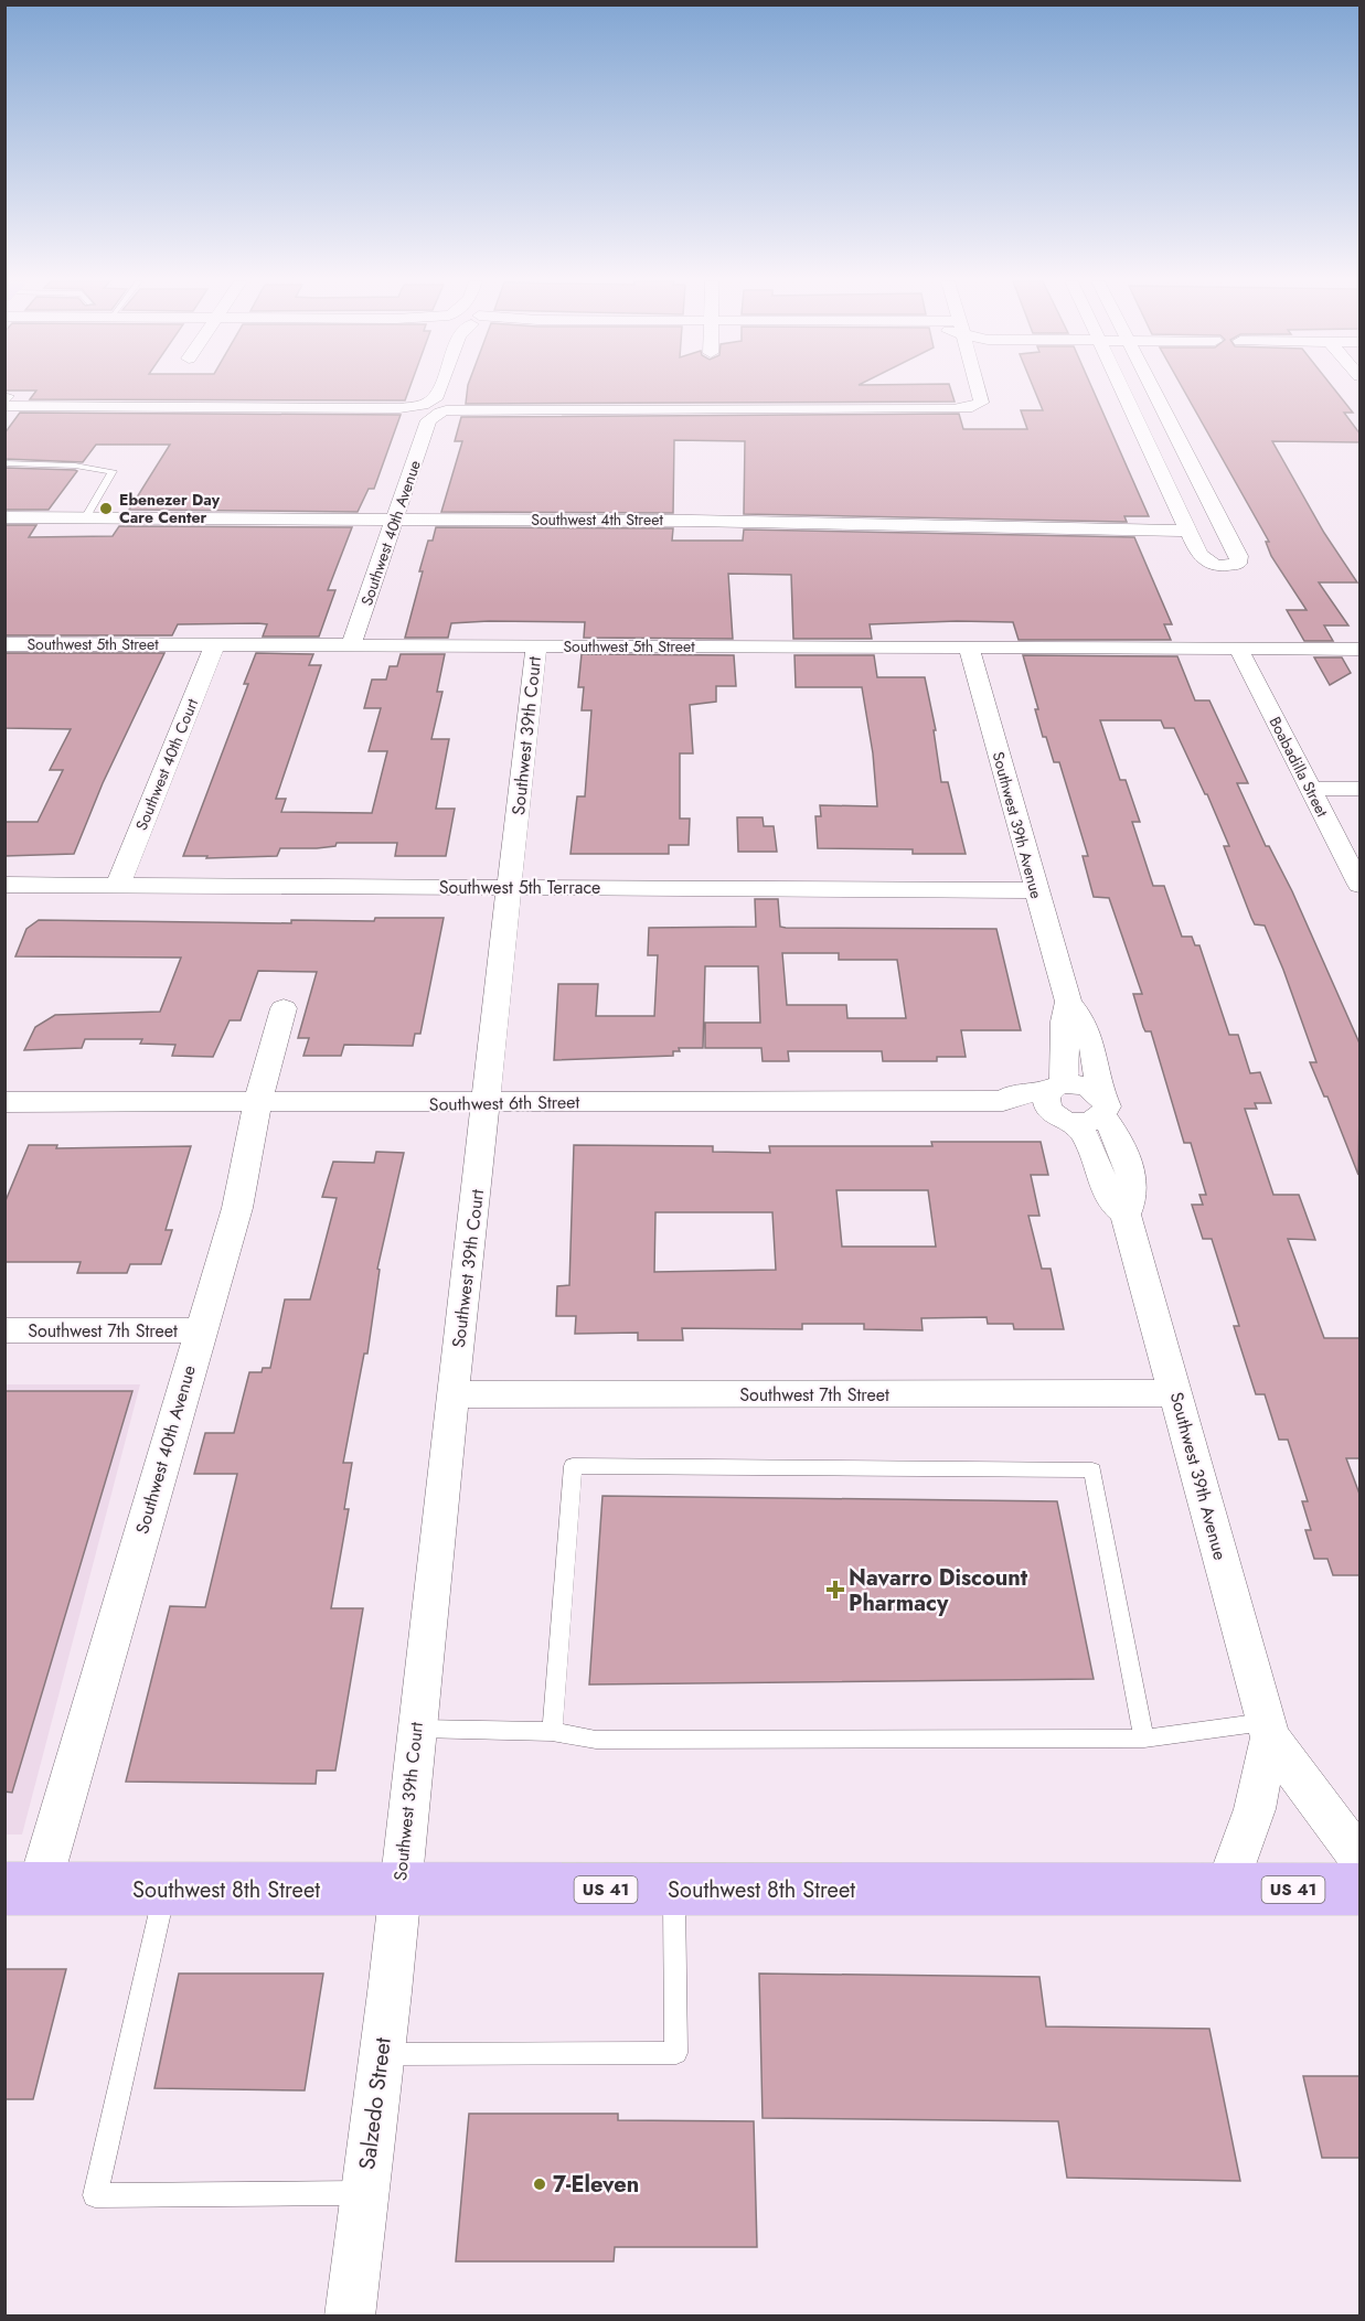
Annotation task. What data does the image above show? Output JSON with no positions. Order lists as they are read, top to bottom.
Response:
{
  "streets": {
    "main road": ["Southwest 8th Street", "US 41"],
    "street": [
      "Southwest 4th Street",
      "Southwest 40th Avenue",
      "Southwest 5th Street",
      "Southwest 39th Court",
      "Southwest 40th Court",
      "Boabadilla Street",
      "Southwest 39th Avenue",
      "Southwest 5th Terrace",
      "Southwest 6th Street",
      "Southwest 7th Street",
      "Salzedo Street"
    ]
  },
  "crossings": [
    ["Southwest 4th Street", "Southwest 40th Avenue"],
    ["Southwest 40th Avenue", "Southwest 5th Street"],
    ["Southwest 40th Avenue", "Southwest 6th Street"],
    ["Southwest 40th Avenue", "Southwest 7th Street"],
    ["Southwest 40th Avenue", "Southwest 8th Street"],
    ["Southwest 5th Street", "Southwest 39th Court"],
    ["Southwest 5th Street", "Southwest 40th Court"],
    ["Southwest 5th Street", "Boabadilla Street"],
    ["Southwest 5th Street", "Southwest 39th Avenue"],
    ["Southwest 39th Court", "Southwest 5th Terrace"],
    ["Southwest 39th Court", "Southwest 6th Street"],
    ["Southwest 39th Court", "Southwest 7th Street"],
    ["Southwest 39th Court", "Southwest 8th Street"],
    ["Southwest 39th Court", "Salzedo Street"],
    ["Southwest 40th Court", "Southwest 5th Terrace"],
    ["Southwest 39th Avenue", "Southwest 5th Terrace"],
    ["Southwest 39th Avenue", "Southwest 6th Street"],
    ["Southwest 39th Avenue", "Southwest 7th Street"],
    ["Southwest 39th Avenue", "Southwest 8th Street"],
    ["Southwest 8th Street", "Salzedo Street"]
  ],
  "places": {
    "other": ["Ebenezer Day Care Center", "7-Eleven"],
    "health": ["Navarro Discount Pharmacy"]
  }
}
